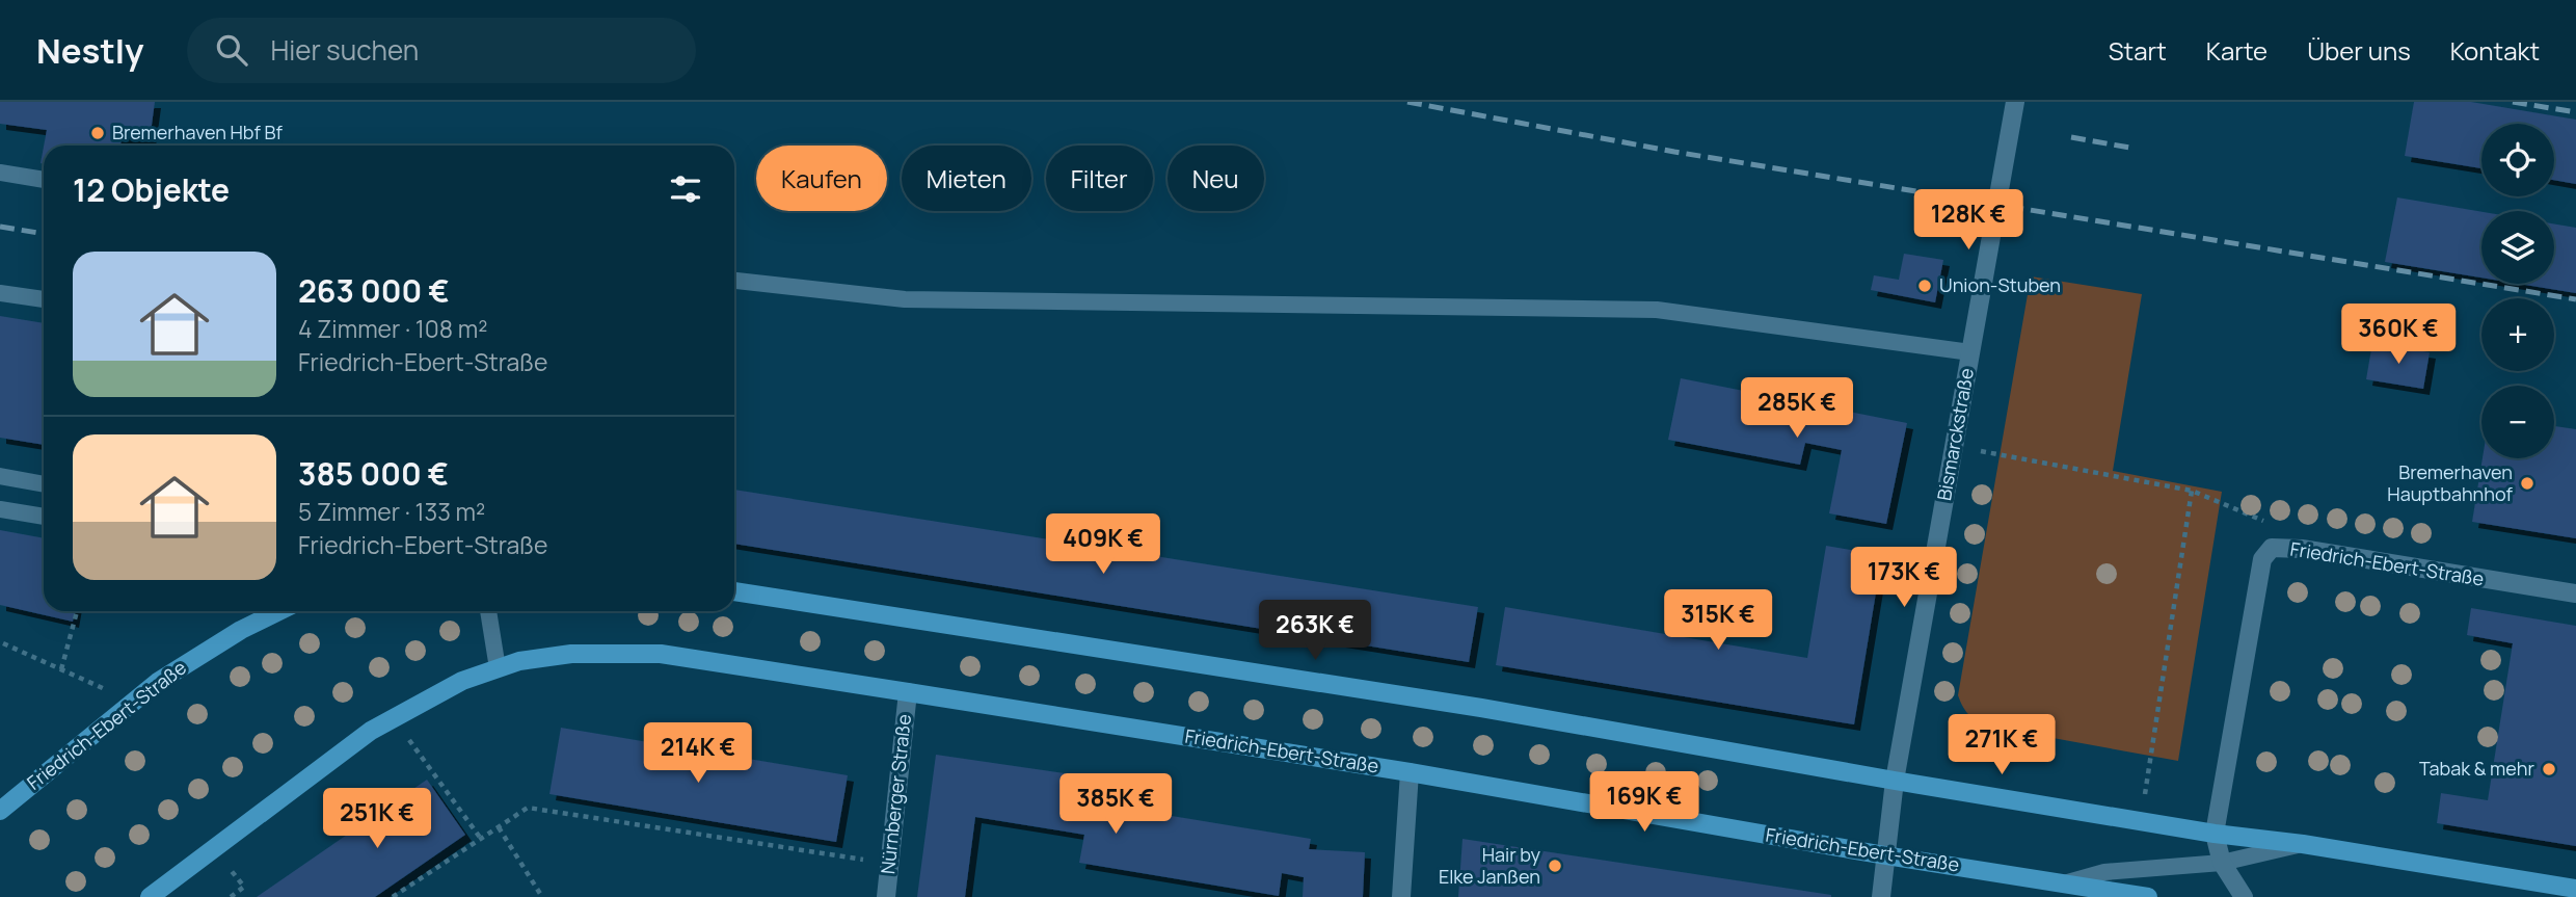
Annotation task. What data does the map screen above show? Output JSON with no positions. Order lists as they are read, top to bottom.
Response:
{
  "streets": {
    "main road": ["Friedrich-Ebert-Straße"],
    "street": ["Bismarckstraße", "Nürnberger Straße"]
  },
  "crossings": [
    ["Bismarckstraße", "Friedrich-Ebert-Straße"],
    ["Friedrich-Ebert-Straße", "Nürnberger Straße"]
  ],
  "places": [
    "Bremerhaven Hbf Bf",
    "Union-Stuben",
    "Bremerhaven Hauptbahnhof",
    "Tabak & mehr",
    "Hair by Elke Janßen"
  ],
  "page": {
    "header": "Nestly",
    "search": "Hier suchen",
    "nav": [
      "Start",
      "Karte",
      "Über uns",
      "Kontakt"
    ],
    "map_buttons": ["+", "−"],
    "chip": [
      "Kaufen",
      "Mieten",
      "Filter",
      "Neu"
    ],
    "heading": "12 Objekte",
    "price": [
      "128K €",
      "360K €",
      "285K €",
      "409K €",
      "173K €",
      "315K €",
      "263K €",
      "271K €",
      "214K €",
      "169K €",
      "385K €",
      "251K €"
    ],
    "list": [
      {
        "name": "263 000 €",
        "note": "4 Zimmer · 108 m² · Friedrich-Ebert-Straße"
      },
      {
        "name": "385 000 €",
        "note": "5 Zimmer · 133 m² · Friedrich-Ebert-Straße"
      }
    ]
  }
}
